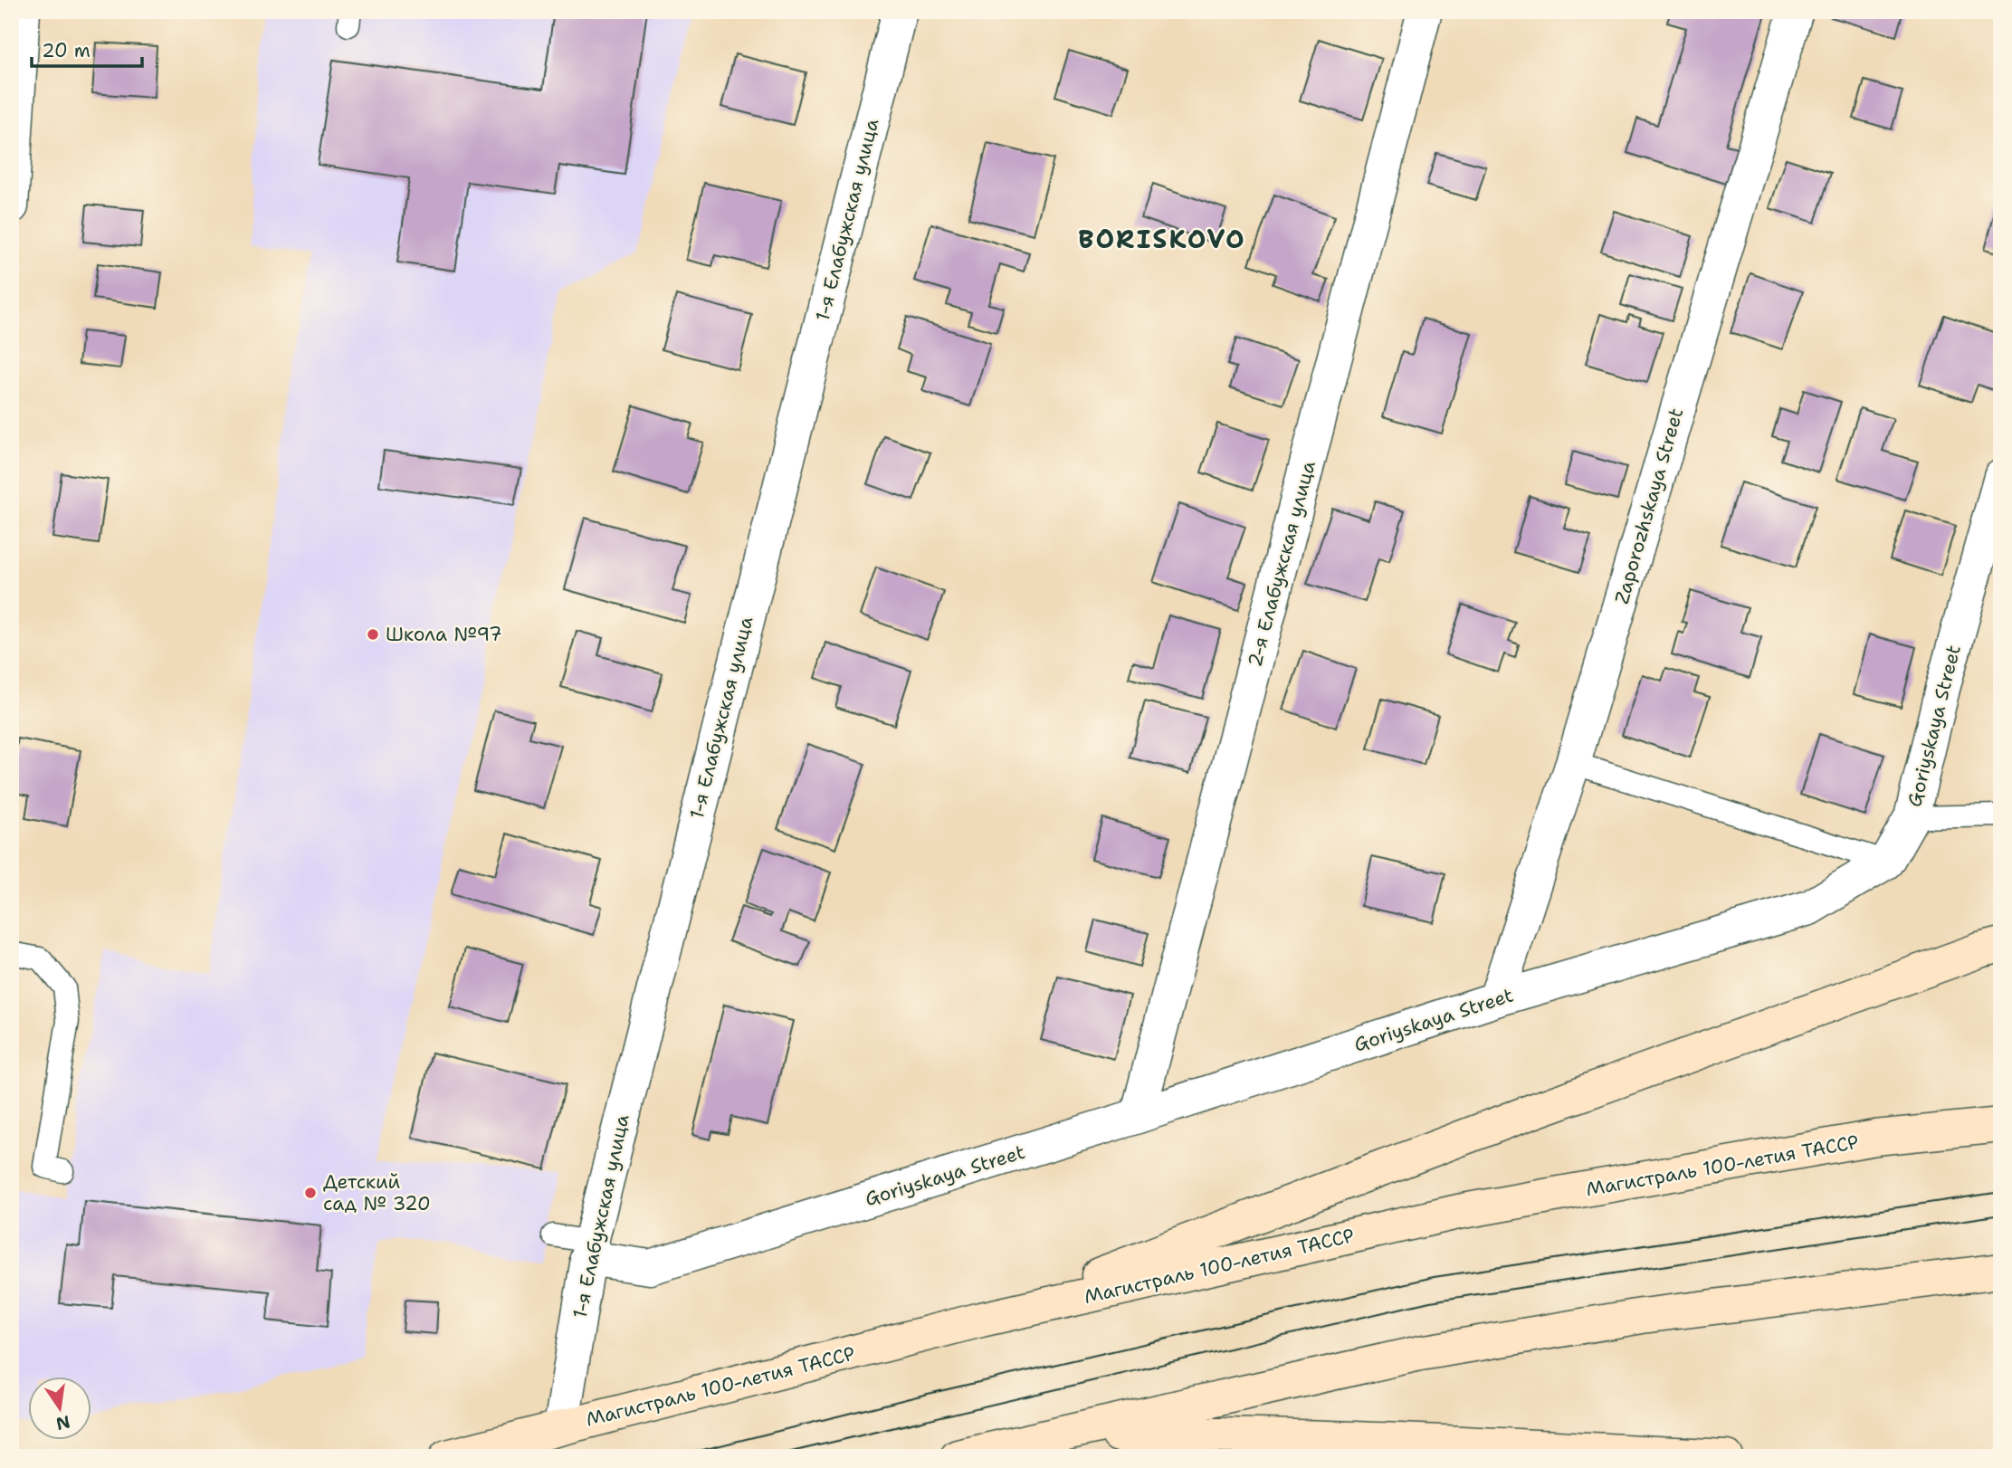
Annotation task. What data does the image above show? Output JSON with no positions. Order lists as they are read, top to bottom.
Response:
{
  "streets": {
    "main road": ["Магистраль 100-летия ТАССР"],
    "street": [
      "1-я Елабужская улица",
      "Zaporozhskaya Street",
      "2-я Елабужская улица",
      "Goriyskaya Street"
    ]
  },
  "crossings": [
    ["1-я Елабужская улица", "Goriyskaya Street"],
    ["1-я Елабужская улица", "Магистраль 100-летия ТАССР"],
    ["Zaporozhskaya Street", "Goriyskaya Street"],
    ["2-я Елабужская улица", "Goriyskaya Street"]
  ],
  "districts": ["BORISKOVO"],
  "places": ["Школа №97", "Детский сад № 320"],
  "scale_bar": "20 m",
  "north": "bottom"
}
